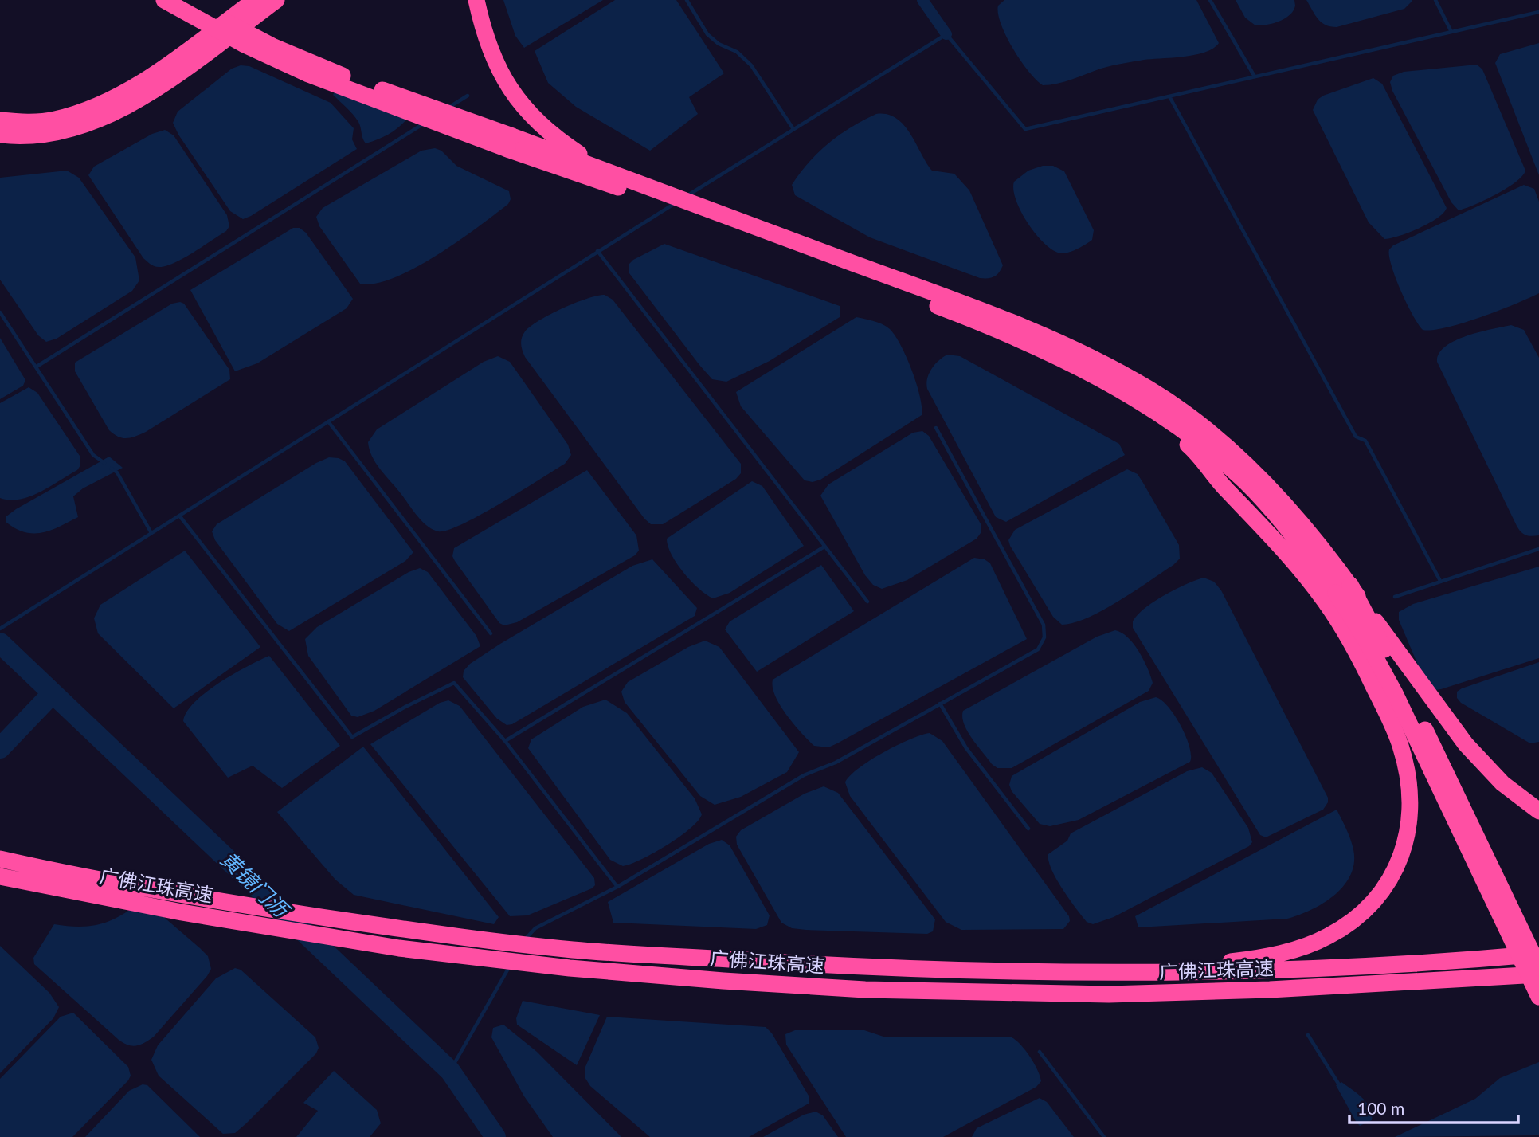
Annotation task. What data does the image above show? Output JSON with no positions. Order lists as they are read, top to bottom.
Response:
{
  "streets": {
    "highway": ["广佛江珠高速"]
  },
  "water": ["黄镜门沥"],
  "scale_bar": "100 m"
}
